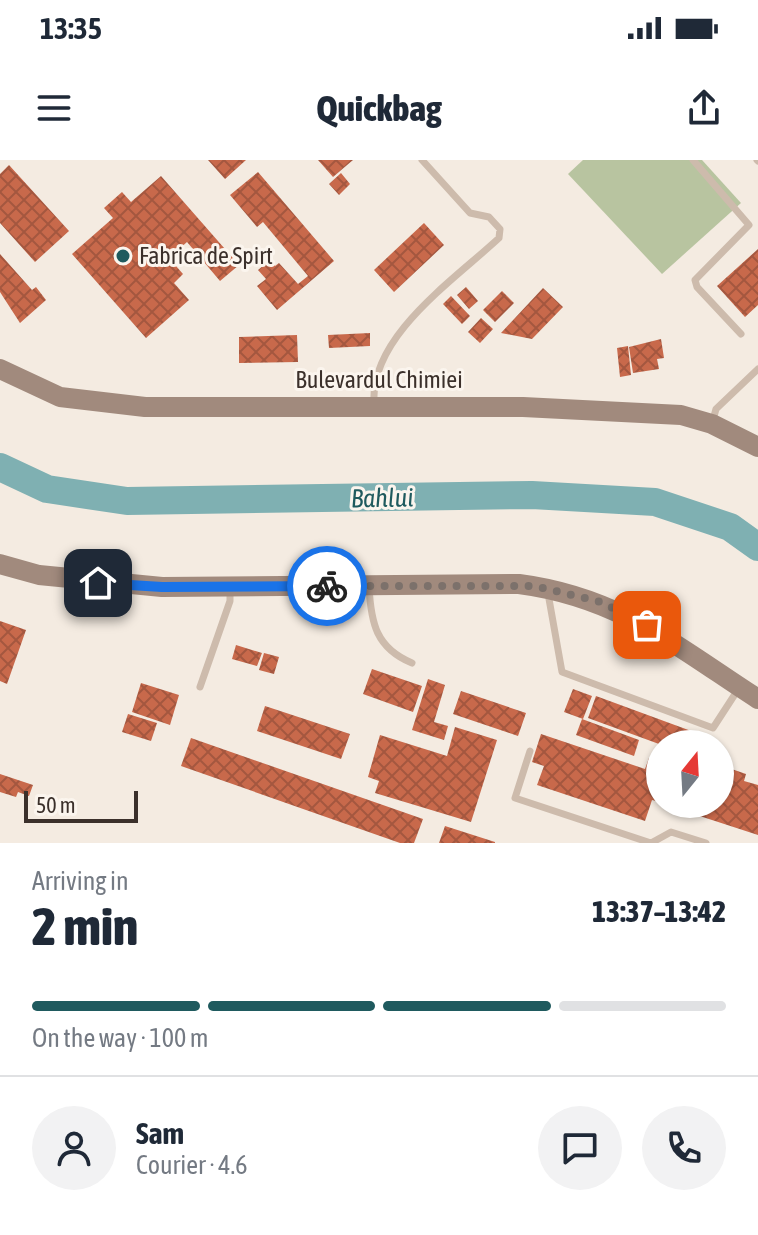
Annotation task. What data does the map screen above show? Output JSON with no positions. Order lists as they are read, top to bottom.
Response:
{
  "streets": {
    "street": ["Bulevardul Chimiei"]
  },
  "water": ["Bahlui"],
  "places": ["Fabrica de Spirt"],
  "scale_bar": "50 m",
  "north": "top",
  "page": {
    "status": "13:35",
    "header": "Quickbag",
    "scale": "50 m",
    "heading": ["2 min", "Arriving in", "13:37–13:42"],
    "panel": ["Sam", "Courier · 4.6"],
    "bar": "On the way · 100 m"
  }
}
